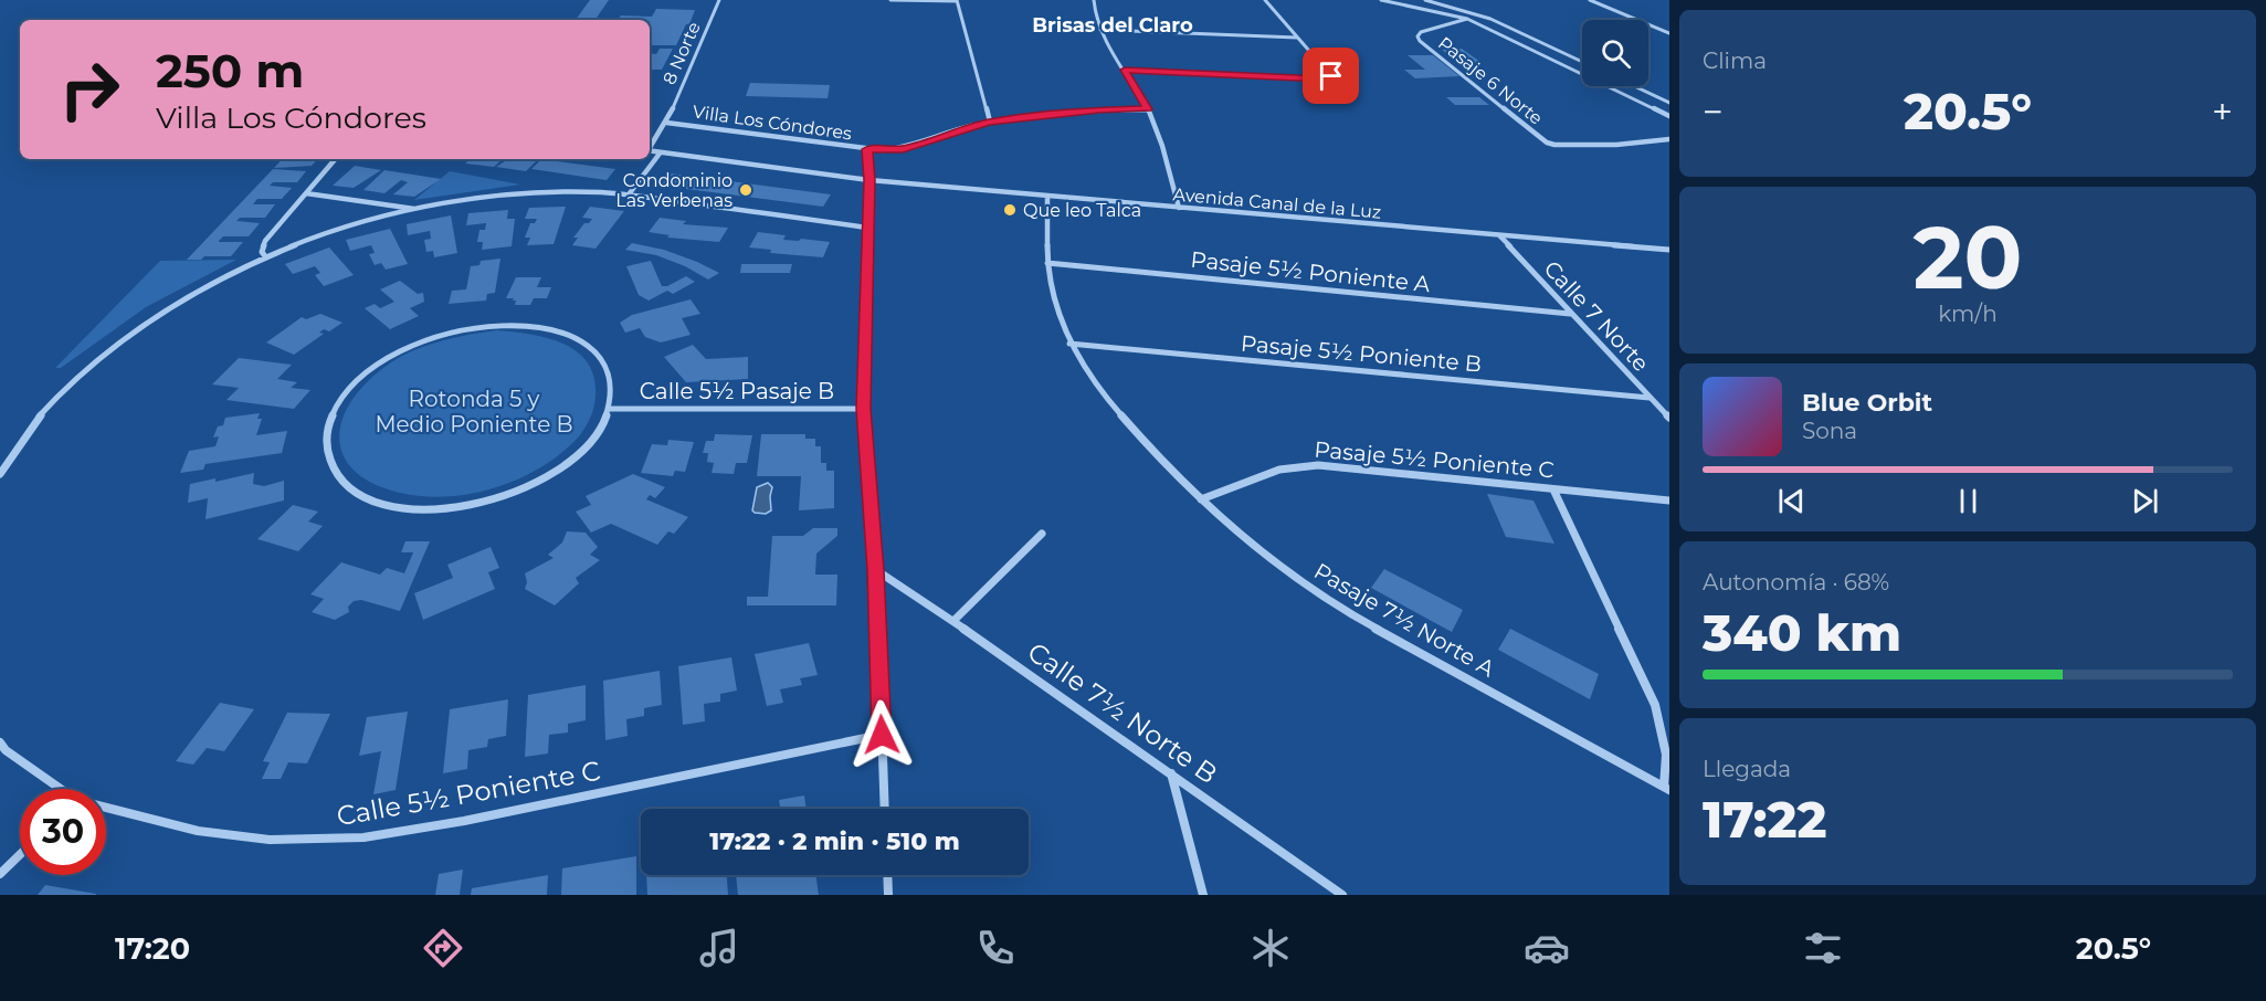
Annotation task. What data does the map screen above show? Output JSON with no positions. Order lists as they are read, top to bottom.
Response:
{
  "streets": {
    "street": [
      "8 Norte",
      "Pasaje 6 Norte",
      "Villa Los Cóndores",
      "Avenida Canal de la Luz",
      "Pasaje 5½ Poniente A",
      "Calle 7 Norte",
      "Pasaje 5½ Poniente B",
      "Calle 5½ Pasaje B",
      "Pasaje 5½ Poniente C",
      "Pasaje 7½ Norte A",
      "Calle 7½ Norte B",
      "Calle 5½ Poniente C"
    ]
  },
  "crossings": [
    ["8 Norte", "Villa Los Cóndores"],
    ["Avenida Canal de la Luz", "Calle 7 Norte"],
    ["Avenida Canal de la Luz", "Pasaje 7½ Norte A"],
    ["Pasaje 5½ Poniente A", "Calle 7 Norte"],
    ["Pasaje 5½ Poniente A", "Pasaje 7½ Norte A"],
    ["Calle 7 Norte", "Pasaje 5½ Poniente B"],
    ["Pasaje 5½ Poniente B", "Pasaje 7½ Norte A"],
    ["Pasaje 5½ Poniente C", "Pasaje 7½ Norte A"]
  ],
  "districts": ["Brisas del Claro"],
  "parks": ["Rotonda 5 y Medio Poniente B"],
  "places": ["Condominio Las Verbenas", "Que leo Talca"],
  "page": {
    "tile": [
      "Clima",
      ["20", "km/h"],
      ["Autonomía · 68%", "340 km"],
      ["Llegada", "17:22"]
    ],
    "turn": ["250 m", "Villa Los Cóndores"],
    "heat": ["−", "20.5°", "+"],
    "song": ["Blue Orbit", "Sona"],
    "limit": "30",
    "trip": "17:22 · 2 min · 510 m",
    "tabs": ["17:20", "20.5°"]
  }
}
